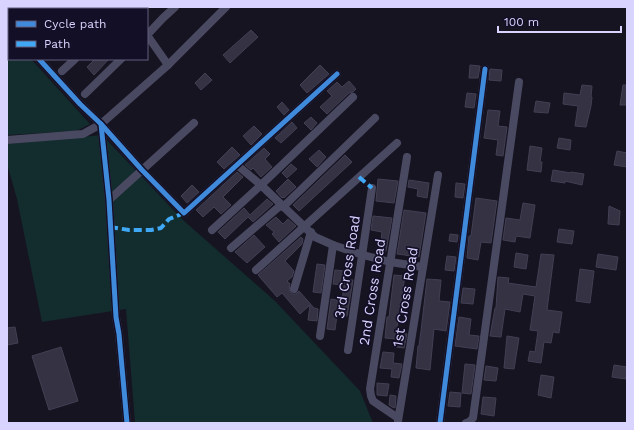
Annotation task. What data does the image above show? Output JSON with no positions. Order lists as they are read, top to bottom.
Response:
{
  "streets": {
    "street": ["3rd Cross Road", "2nd Cross Road", "1st Cross Road"]
  },
  "crossings": [
    ["2nd Cross Road", "1st Cross Road"]
  ],
  "legend": ["Cycle path", "Path"],
  "scale_bar": "100 m"
}
